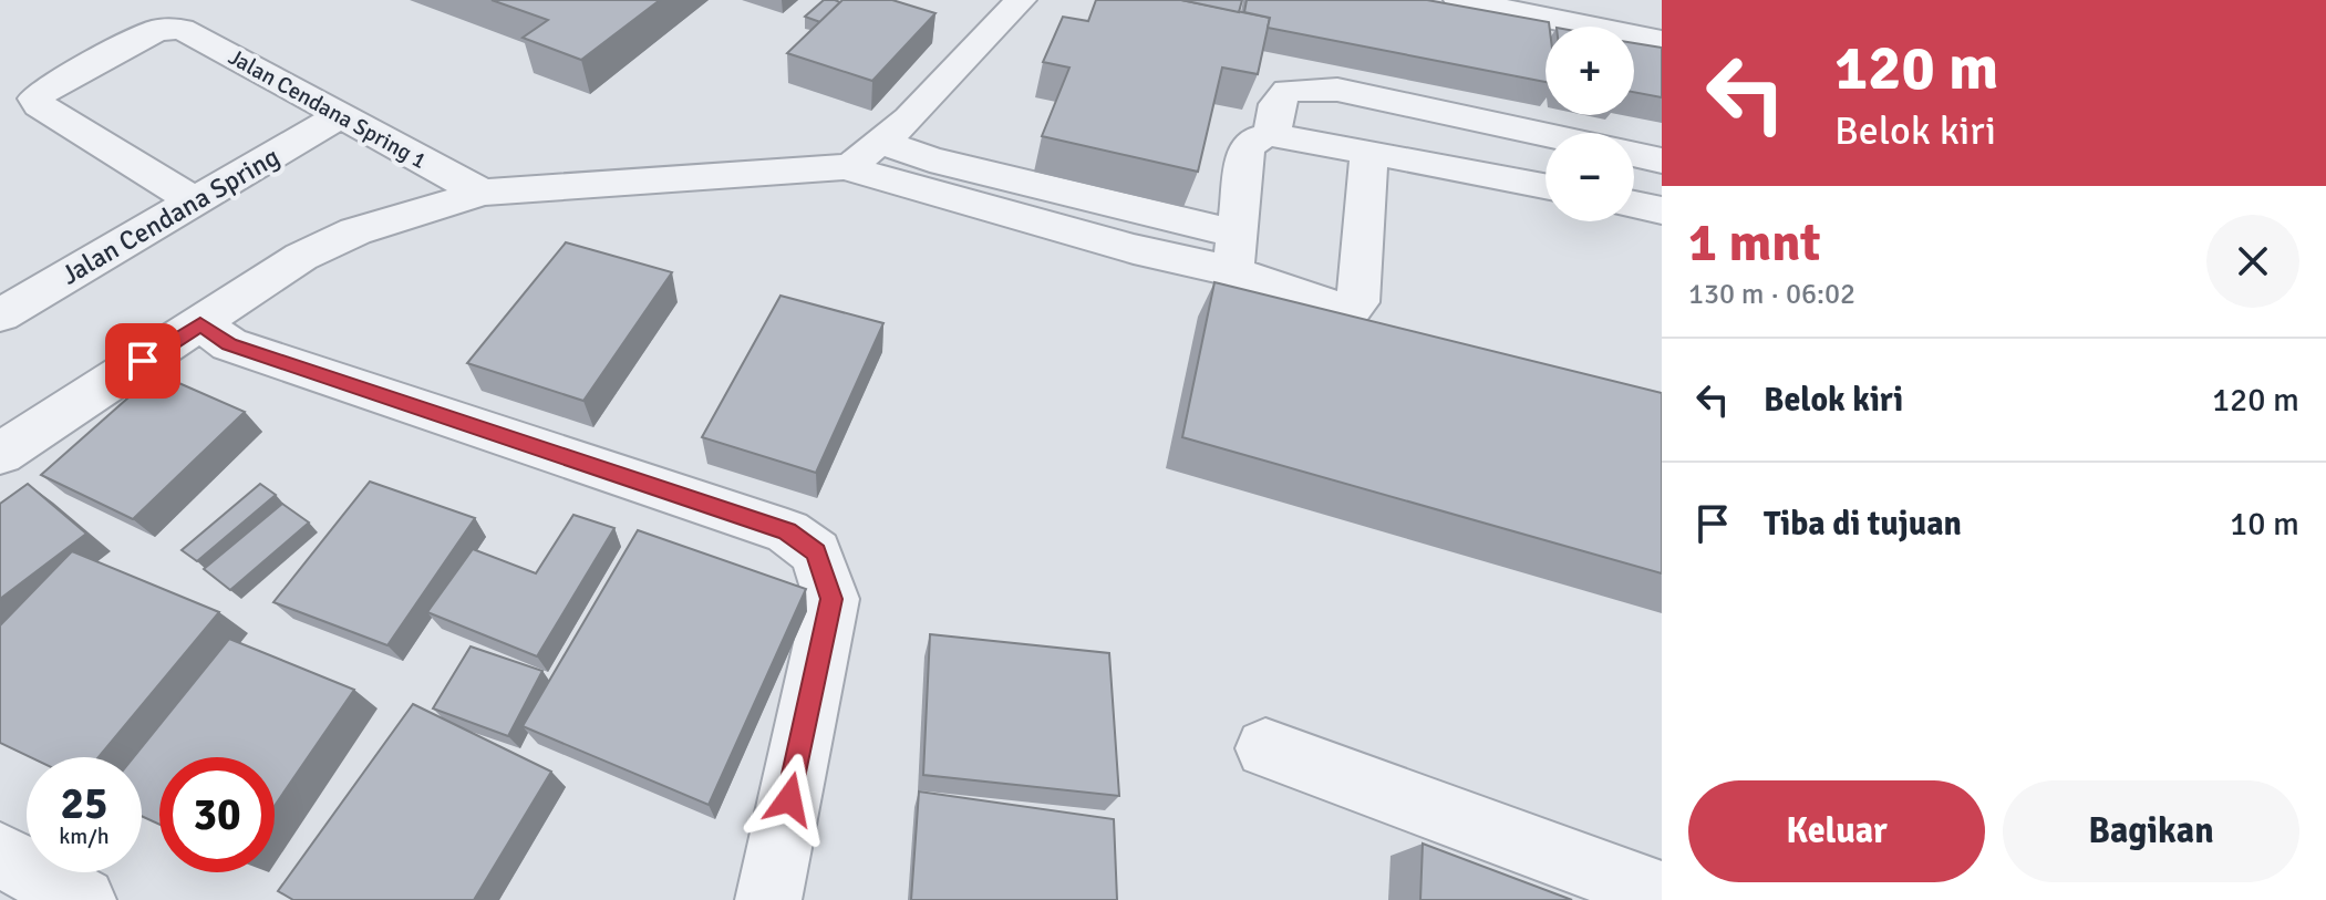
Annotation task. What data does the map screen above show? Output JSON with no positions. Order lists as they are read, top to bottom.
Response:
{
  "streets": {
    "street": ["Jalan Cendana Spring 1", "Jalan Cendana Spring"]
  },
  "crossings": [
    ["Jalan Cendana Spring 1", "Jalan Cendana Spring"]
  ],
  "page": {
    "turn": ["120 m", "Belok kiri"],
    "map_buttons": ["+", "−"],
    "heading": ["1 mnt", "130 m · 06:02"],
    "list": [
      {
        "name": "Belok kiri",
        "value": "120 m"
      },
      {
        "name": "Tiba di tujuan",
        "value": "10 m"
      }
    ],
    "speed": "25 km/h",
    "limit": "30",
    "buttons": ["Keluar", "Bagikan"]
  }
}
